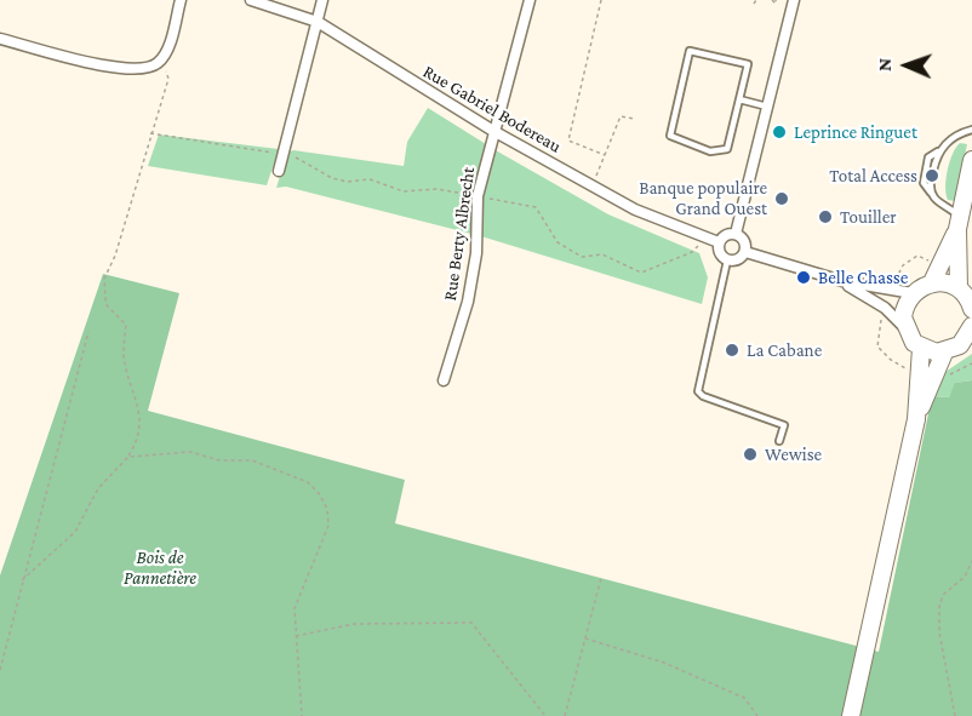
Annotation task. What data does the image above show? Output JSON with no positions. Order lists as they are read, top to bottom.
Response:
{
  "streets": {
    "street": ["Rue Gabriel Bodereau", "Rue Berty Albrecht"]
  },
  "crossings": [
    ["Rue Gabriel Bodereau", "Rue Berty Albrecht"]
  ],
  "parks": ["Bois de Pannetière"],
  "places": [
    "Leprince Ringuet",
    "Total Access",
    "Banque populaire Grand Ouest",
    "Touiller",
    "Belle Chasse",
    "La Cabane",
    "Wewise"
  ],
  "north": "left"
}
